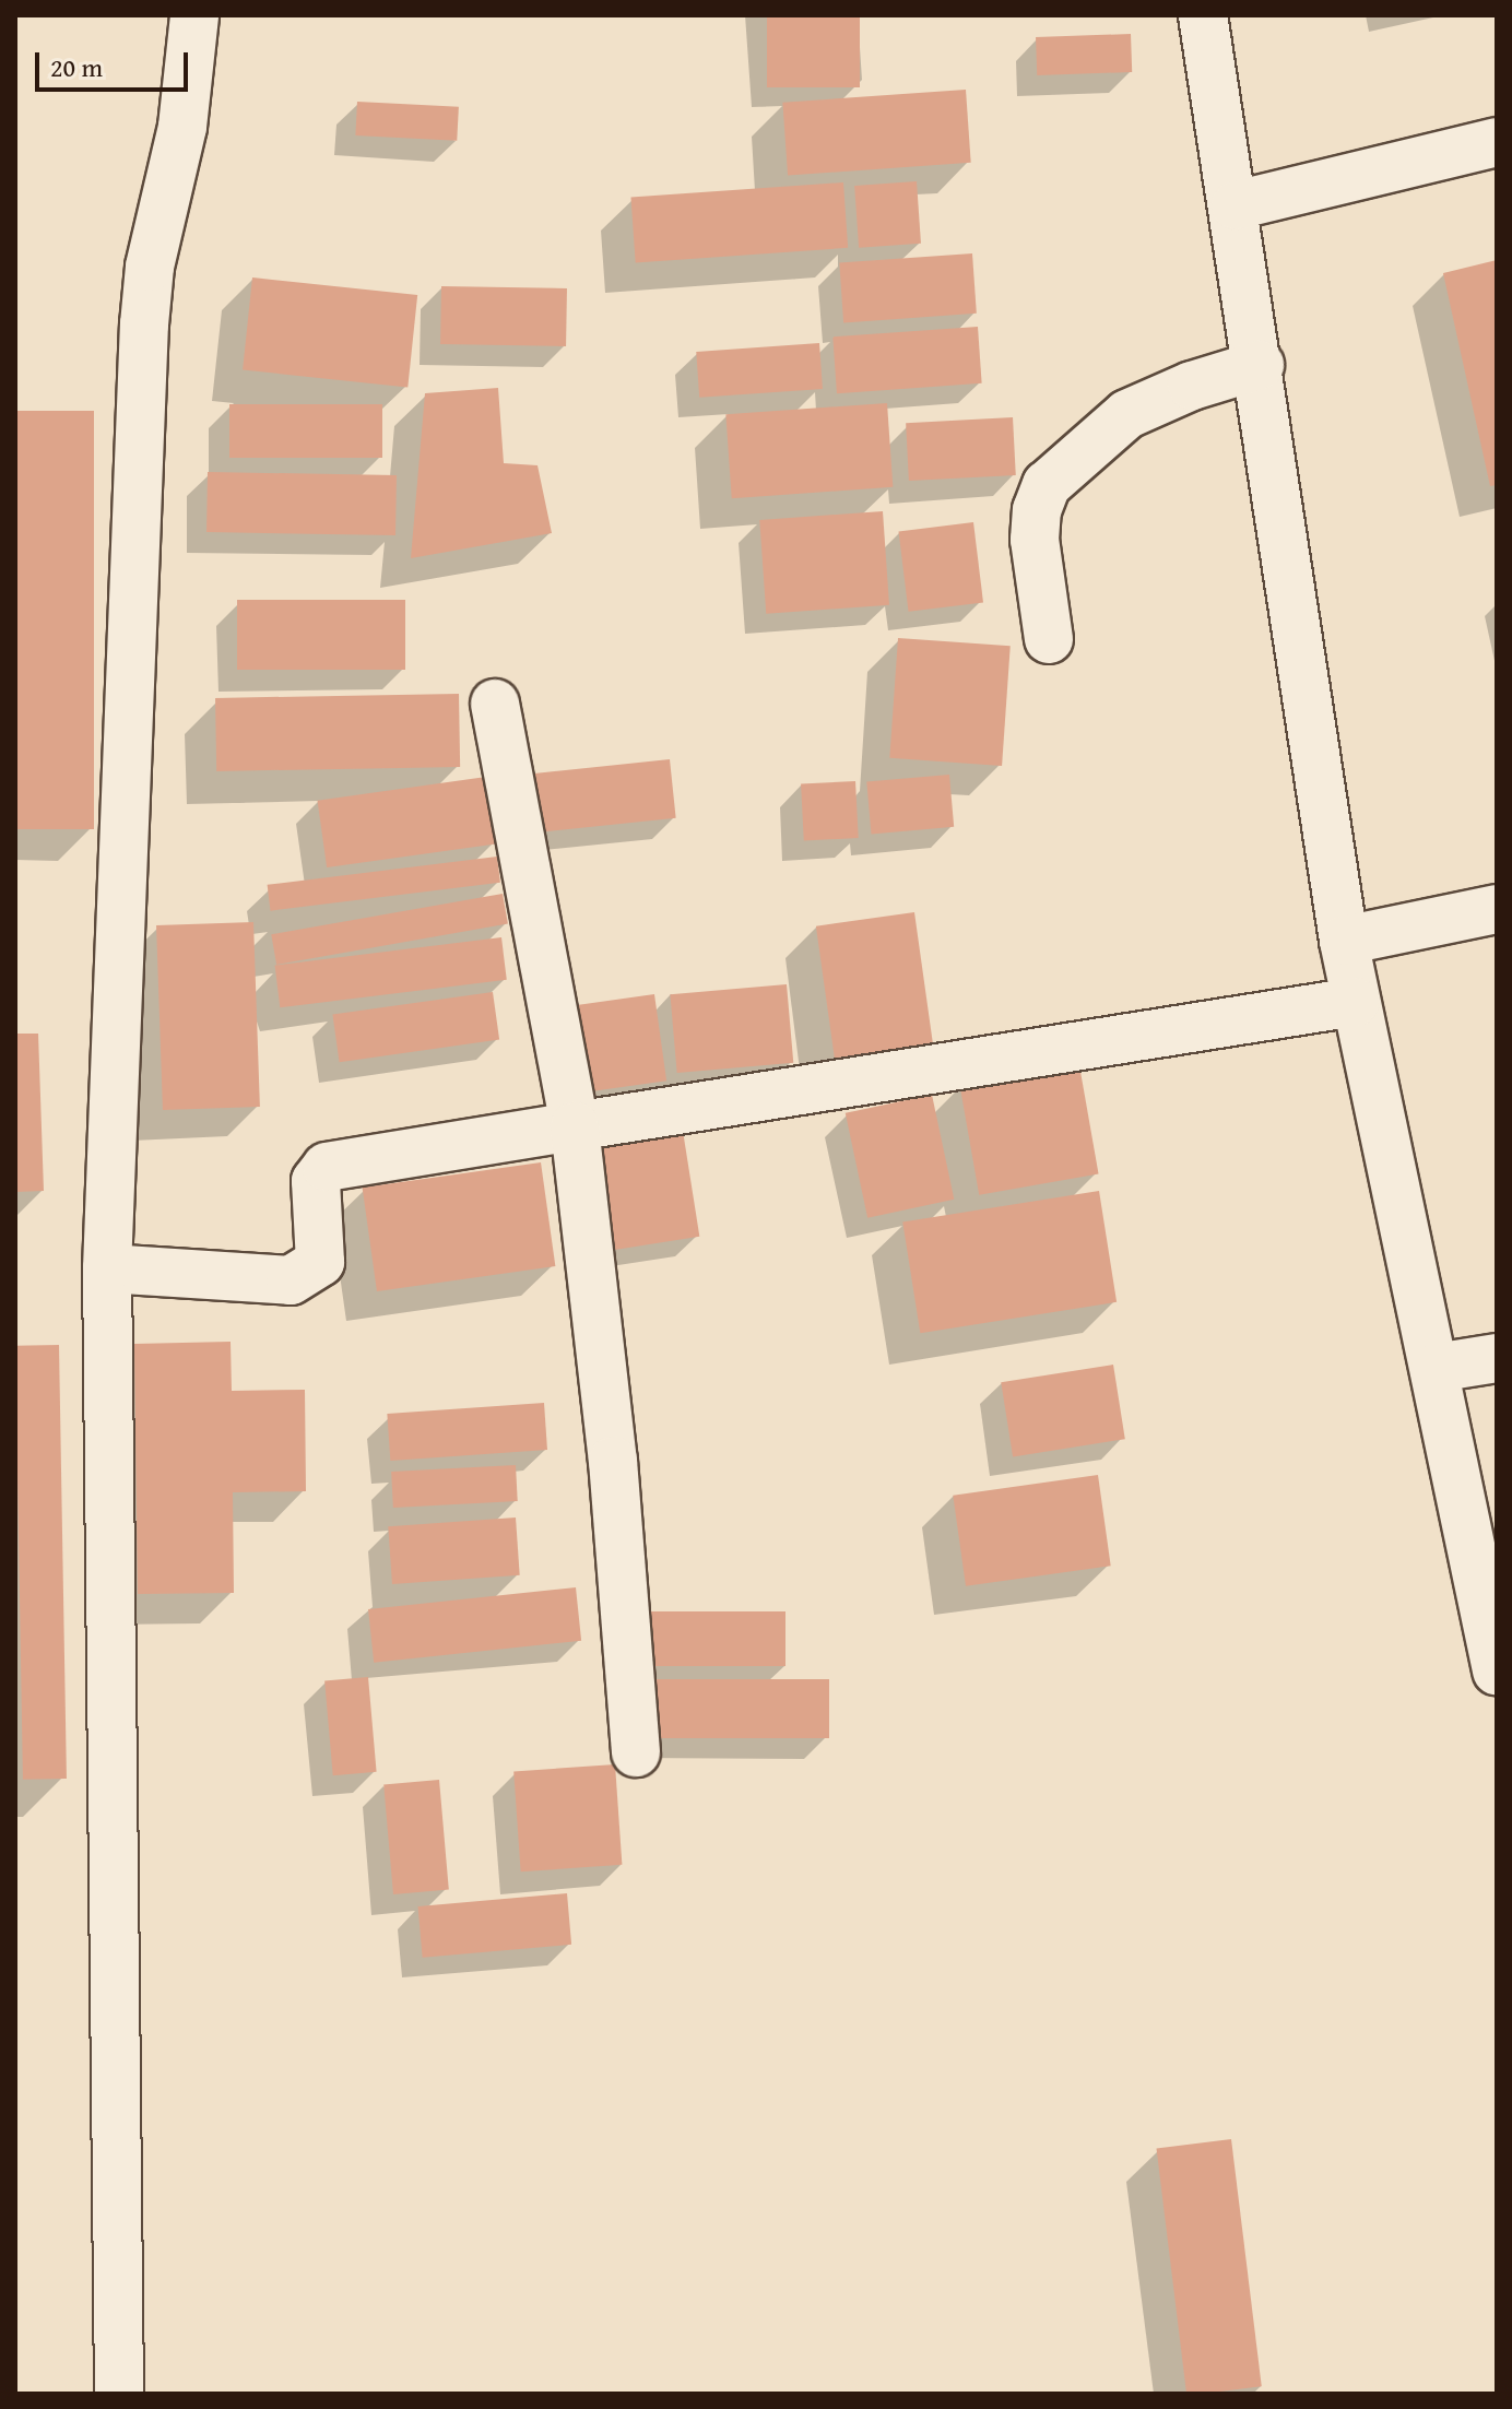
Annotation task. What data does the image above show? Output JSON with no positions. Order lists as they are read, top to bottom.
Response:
{
  "scale_bar": "20 m"
}
